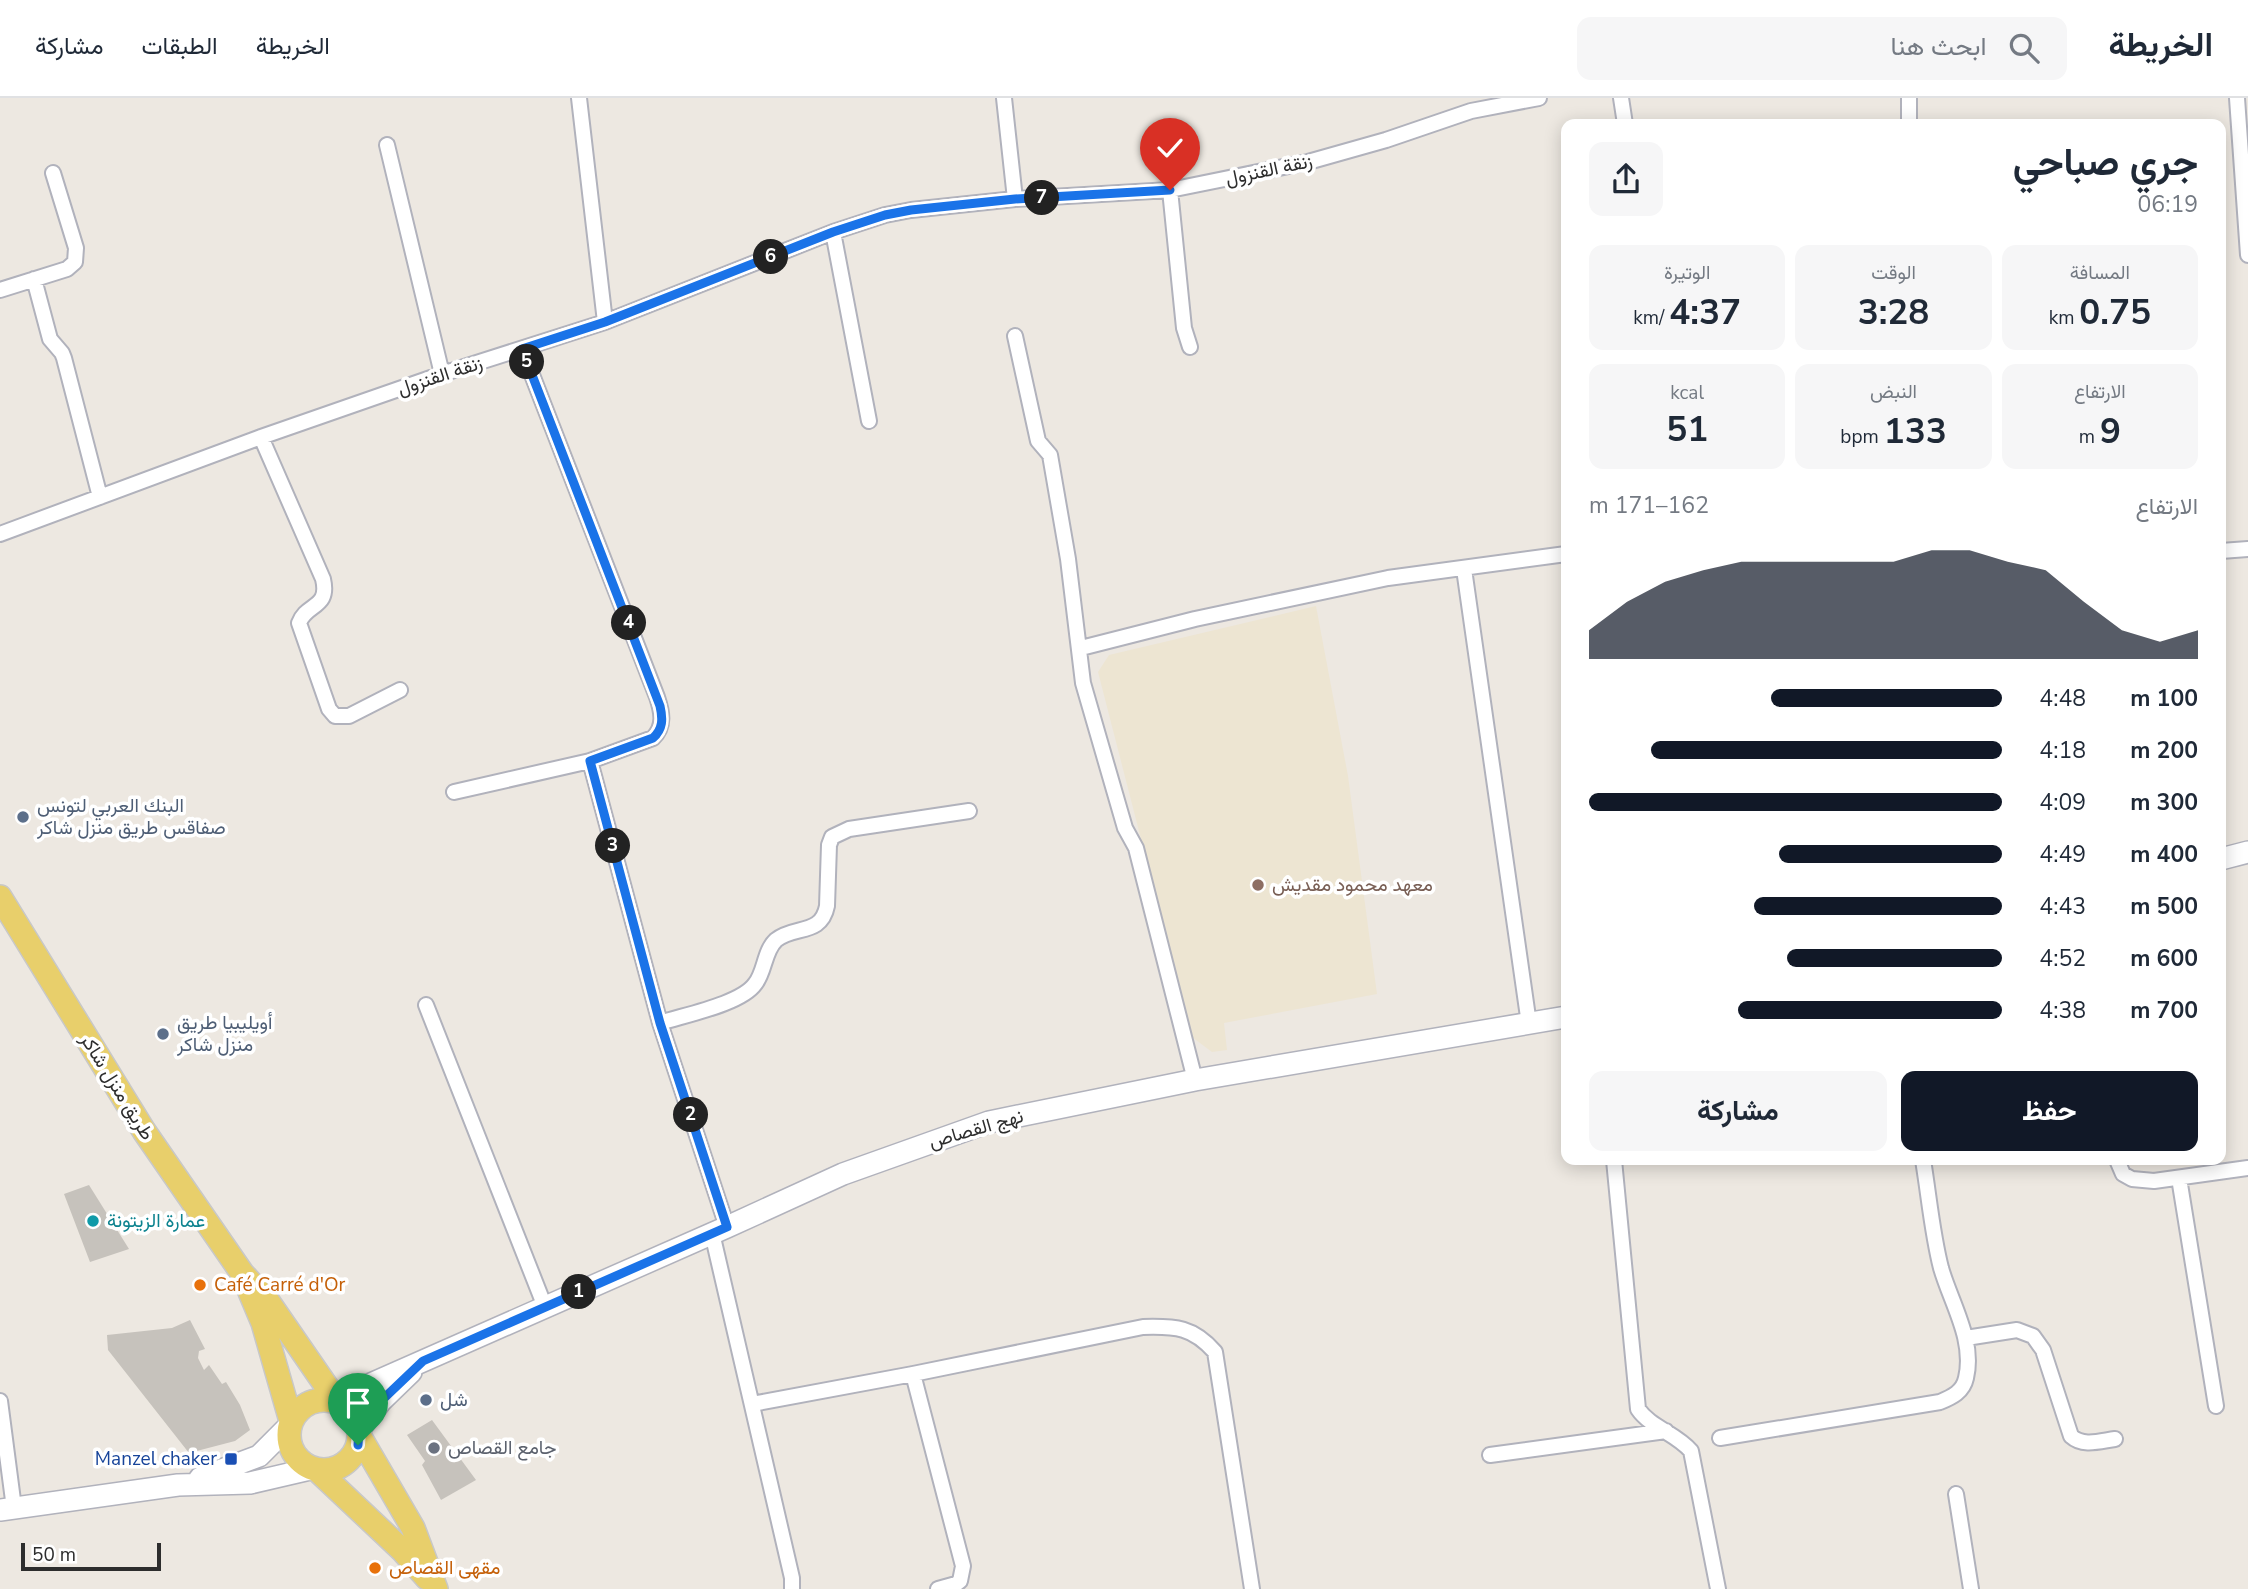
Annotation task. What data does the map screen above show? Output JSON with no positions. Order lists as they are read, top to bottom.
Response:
{
  "streets": {
    "main road": ["طريق منزل شاكر"],
    "street": ["زنقة القنزول", "نهج القصاص"]
  },
  "crossings": [
    ["طريق منزل شاكر", "نهج القصاص"]
  ],
  "places": {
    "other": [
      "البنك العربي لتونس صفاقس طريق منزل شاكر",
      "معهد محمود مقديش",
      "أويليبيا طريق منزل شاكر",
      "عمارة الزيتونة",
      "Café Carré d'Or",
      "شل",
      "جامع القصاص",
      "مقهى القصاص"
    ],
    "transit": ["Manzel chaker"]
  },
  "scale_bar": "50 m",
  "page": {
    "header": "الخريطة",
    "search": "ابحث هنا",
    "nav": ["الخريطة", "الطبقات", "مشاركة"],
    "heading": ["جري صباحي", "06:19"],
    "pins": [
      "7",
      "6",
      "5",
      "4",
      "3",
      "2",
      "1"
    ],
    "stats": [
      ["المسافة", "0.75 km"],
      ["الوقت", "3:28"],
      ["الوتيرة", "4:37 /km"],
      ["الارتفاع", "9 m"],
      ["النبض", "133 bpm"],
      ["kcal", "51"]
    ],
    "chart": ["الارتفاع", "162–171 m"],
    "list": [
      {
        "name": "100 m",
        "note": "4:48"
      },
      {
        "name": "200 m",
        "note": "4:18"
      },
      {
        "name": "300 m",
        "note": "4:09"
      },
      {
        "name": "400 m",
        "note": "4:49"
      },
      {
        "name": "500 m",
        "note": "4:43"
      },
      {
        "name": "600 m",
        "note": "4:52"
      },
      {
        "name": "700 m",
        "note": "4:38"
      }
    ],
    "buttons": ["حفظ", "مشاركة"],
    "scale": "50 m"
  }
}
